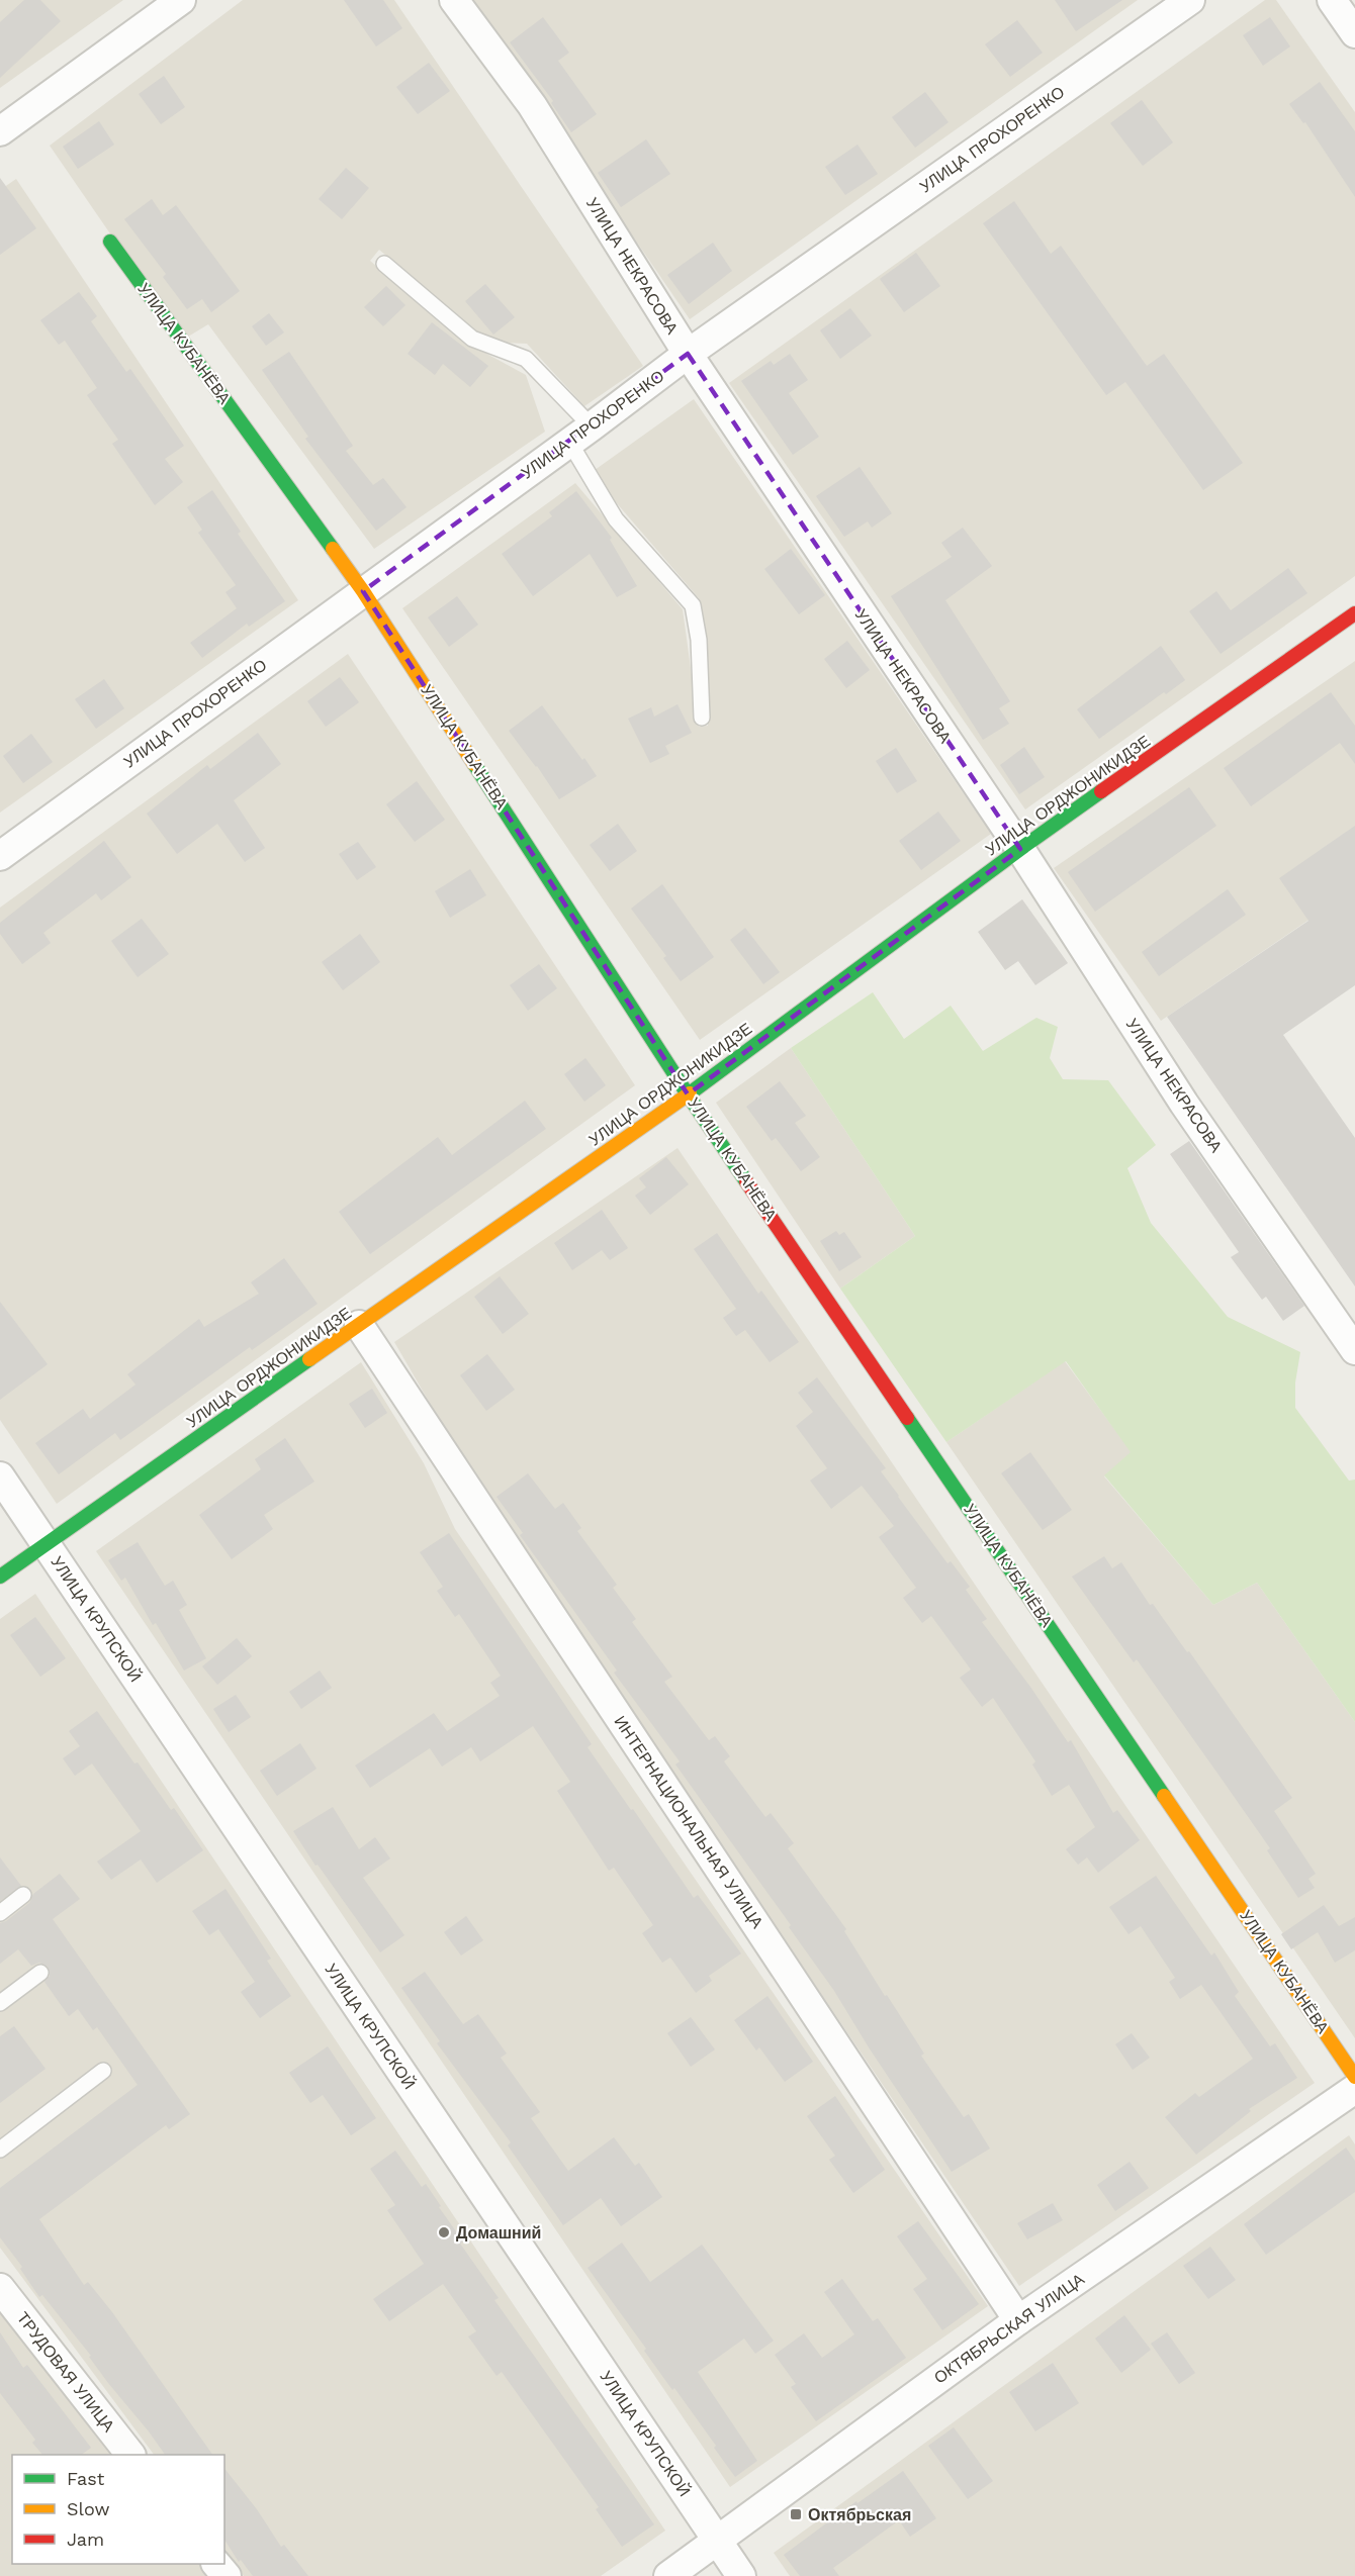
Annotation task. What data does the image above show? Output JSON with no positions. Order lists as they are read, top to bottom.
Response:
{
  "streets": {
    "street": [
      "УЛИЦА ПРОХОРЕНКО",
      "УЛИЦА НЕКРАСОВА",
      "УЛИЦА КУБАНЁВА",
      "УЛИЦА ОРДЖОНИКИДЗЕ",
      "УЛИЦА КРУПСКОЙ",
      "ИНТЕРНАЦИОНАЛЬНАЯ УЛИЦА",
      "ОКТЯБРЬСКАЯ УЛИЦА",
      "ТРУДОВАЯ УЛИЦА"
    ]
  },
  "crossings": [
    ["УЛИЦА ПРОХОРЕНКО", "УЛИЦА НЕКРАСОВА"],
    ["УЛИЦА ПРОХОРЕНКО", "УЛИЦА КУБАНЁВА"],
    ["УЛИЦА НЕКРАСОВА", "УЛИЦА ОРДЖОНИКИДЗЕ"],
    ["УЛИЦА КУБАНЁВА", "УЛИЦА ОРДЖОНИКИДЗЕ"],
    ["УЛИЦА КУБАНЁВА", "ОКТЯБРЬСКАЯ УЛИЦА"],
    ["УЛИЦА ОРДЖОНИКИДЗЕ", "УЛИЦА КРУПСКОЙ"],
    ["УЛИЦА ОРДЖОНИКИДЗЕ", "ИНТЕРНАЦИОНАЛЬНАЯ УЛИЦА"],
    ["УЛИЦА КРУПСКОЙ", "ОКТЯБРЬСКАЯ УЛИЦА"],
    ["ИНТЕРНАЦИОНАЛЬНАЯ УЛИЦА", "ОКТЯБРЬСКАЯ УЛИЦА"]
  ],
  "places": {
    "other": ["Домашний"],
    "transit": ["Октябрьская"]
  },
  "legend": ["Fast", "Slow", "Jam"]
}
